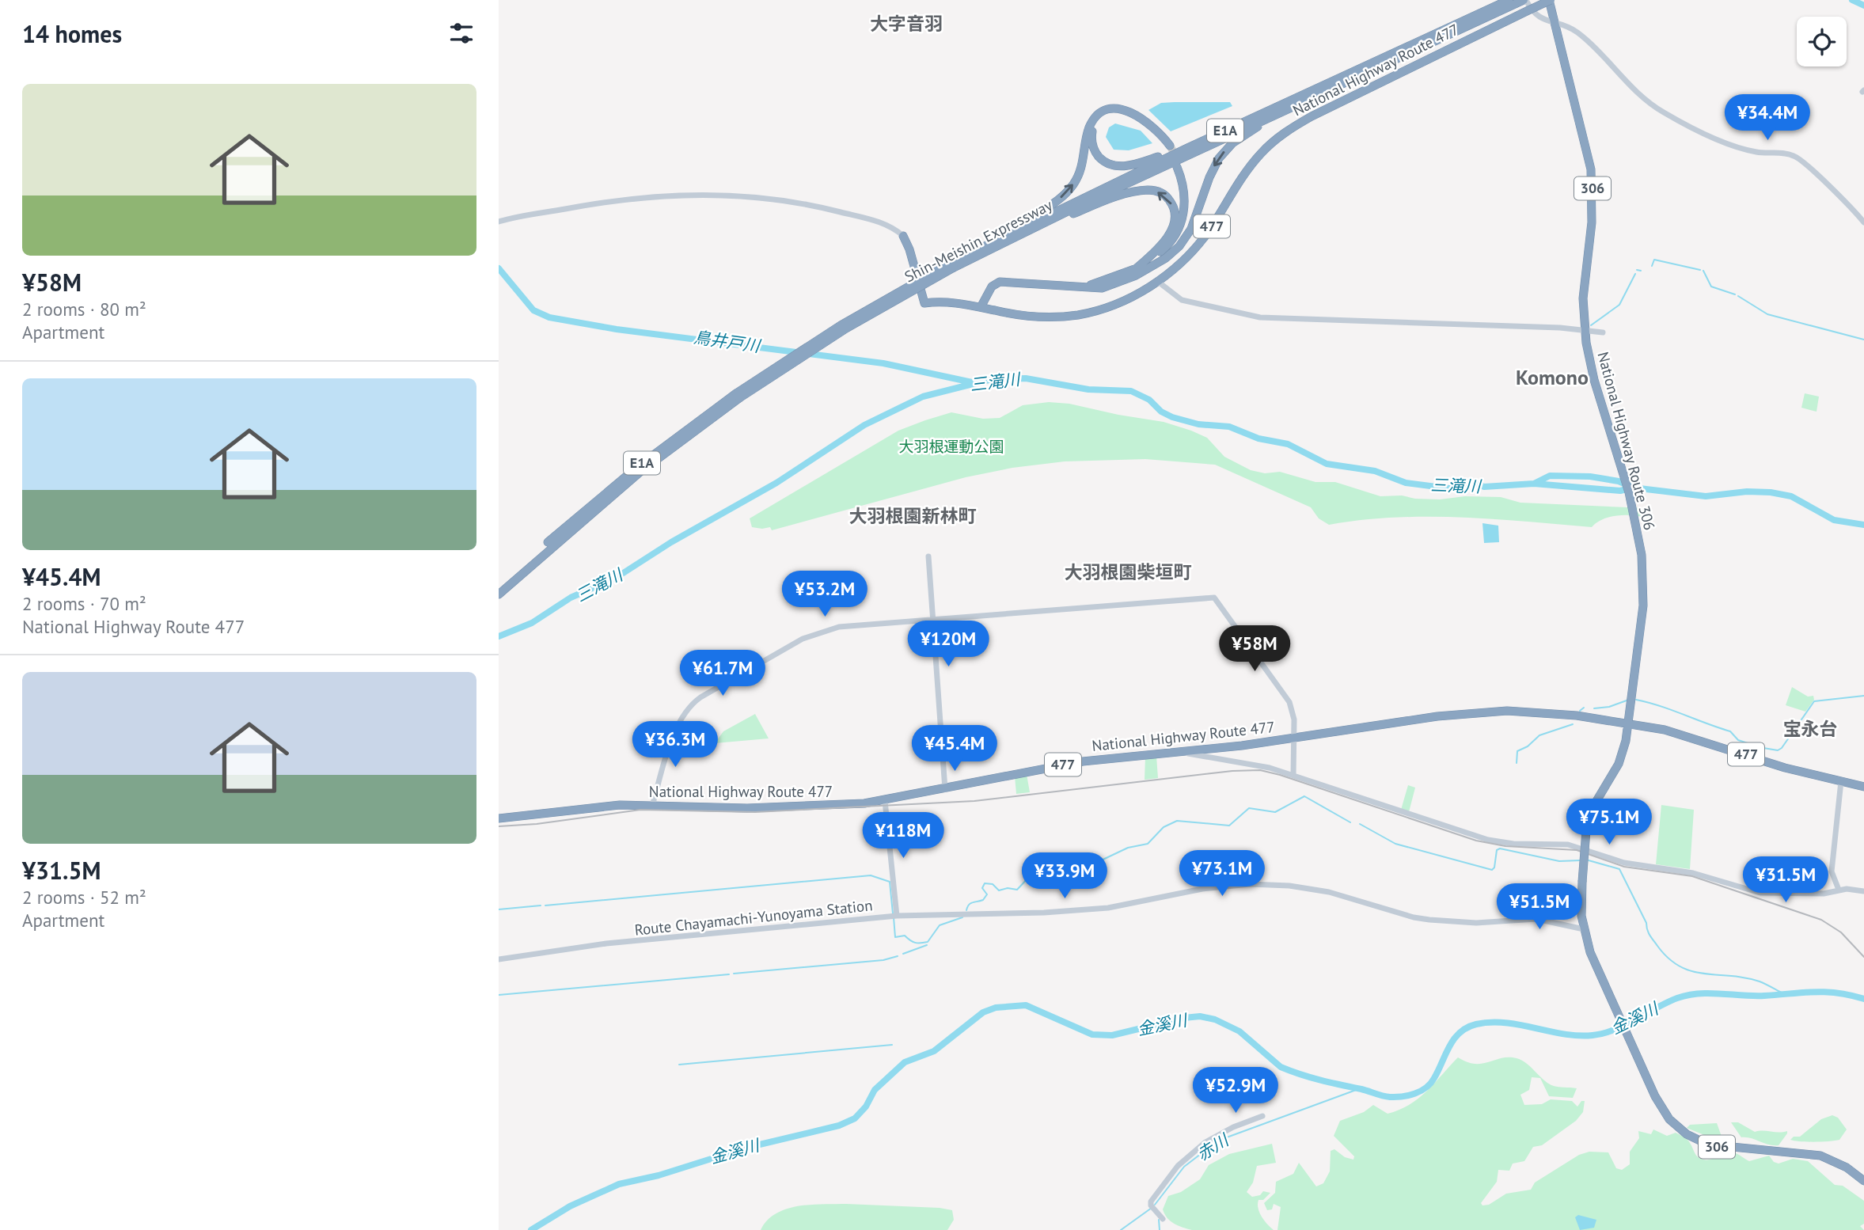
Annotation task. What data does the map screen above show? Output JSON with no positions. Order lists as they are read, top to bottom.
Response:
{
  "streets": {
    "highway": [
      "National Highway Route 477",
      "E1A",
      "306",
      "477",
      "Shin-Meishin Expressway",
      "National Highway Route 306"
    ],
    "street": ["Route Chayamachi-Yunoyama Station"]
  },
  "crossings": [
    ["National Highway Route 477", "National Highway Route 306"],
    ["National Highway Route 306", "Route Chayamachi-Yunoyama Station"]
  ],
  "districts": [
    "大字音羽",
    "Komono",
    "大羽根園新林町",
    "大羽根園柴垣町",
    "宝永台"
  ],
  "water": [
    "鳥井戸川",
    "三滝川",
    "金溪川",
    "赤川"
  ],
  "parks": ["大羽根運動公園"],
  "page": {
    "heading": "14 homes",
    "list": [
      {
        "name": "¥58M",
        "note": "2 rooms · 80 m² · Apartment"
      },
      {
        "name": "¥45.4M",
        "note": "2 rooms · 70 m² · National Highway Route 477"
      },
      {
        "name": "¥31.5M",
        "note": "2 rooms · 52 m² · Apartment"
      }
    ],
    "price": [
      "¥34.4M",
      "¥53.2M",
      "¥120M",
      "¥58M",
      "¥61.7M",
      "¥36.3M",
      "¥45.4M",
      "¥75.1M",
      "¥118M",
      "¥73.1M",
      "¥33.9M",
      "¥31.5M",
      "¥51.5M",
      "¥52.9M"
    ]
  }
}
